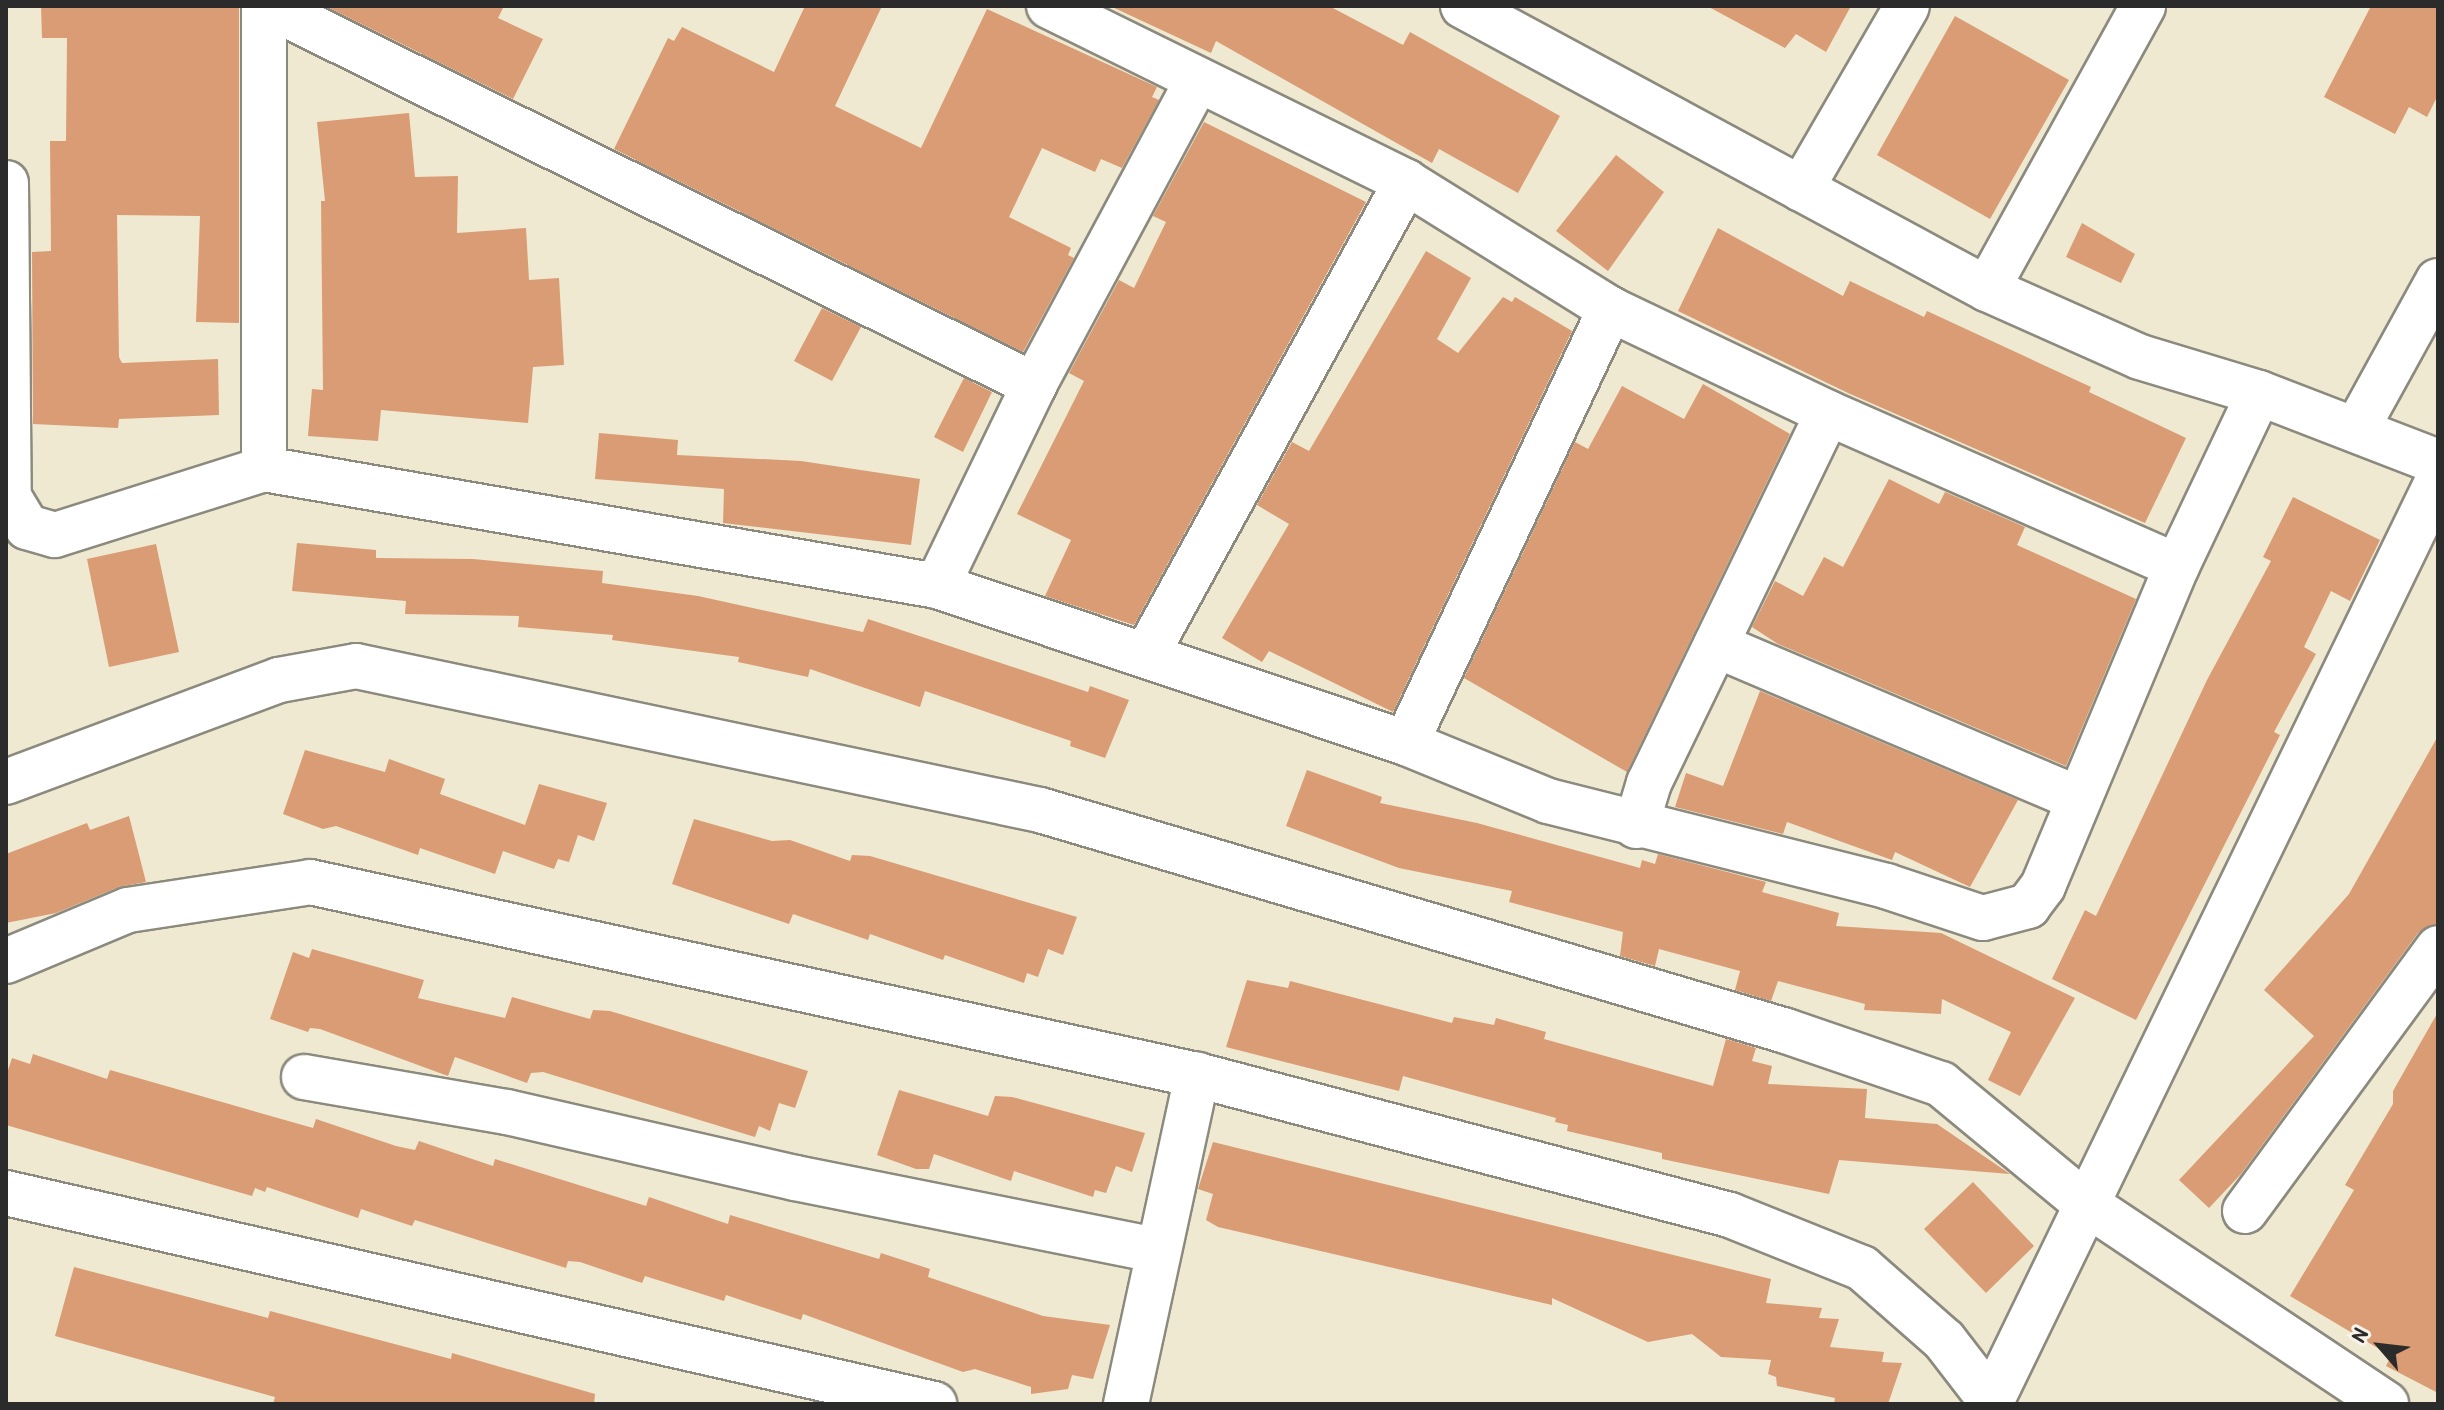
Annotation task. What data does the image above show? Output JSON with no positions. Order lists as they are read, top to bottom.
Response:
{
  "north": "top left"
}
